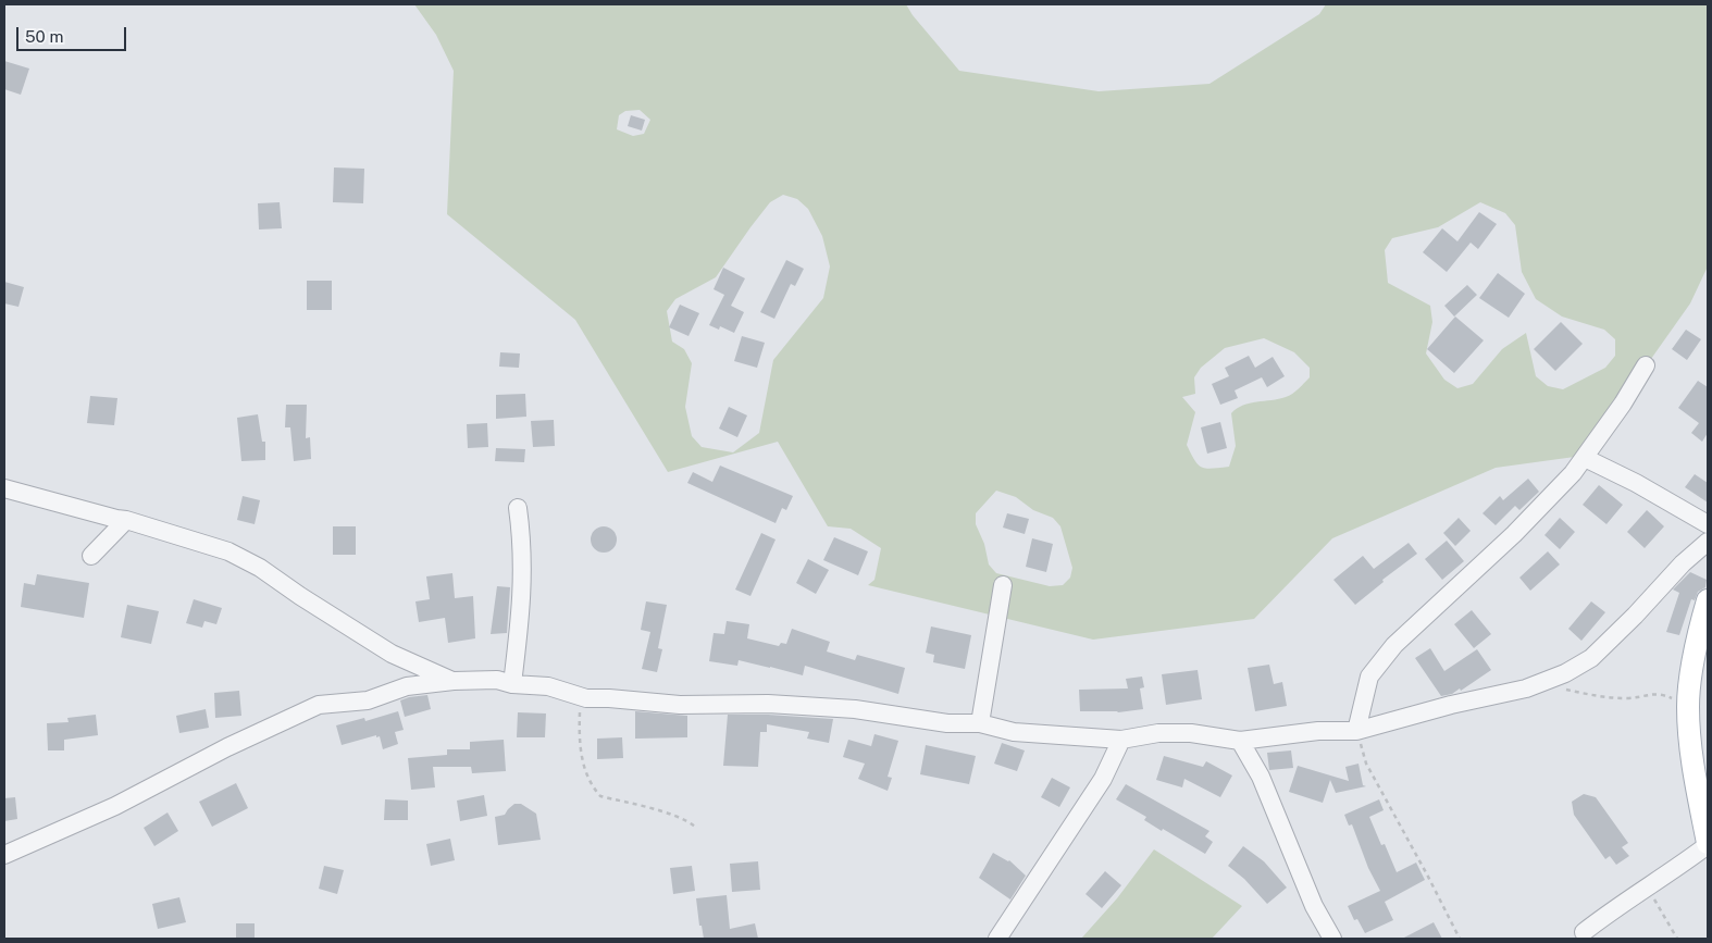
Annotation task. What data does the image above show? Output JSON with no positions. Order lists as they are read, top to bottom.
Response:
{
  "scale_bar": "50 m"
}
